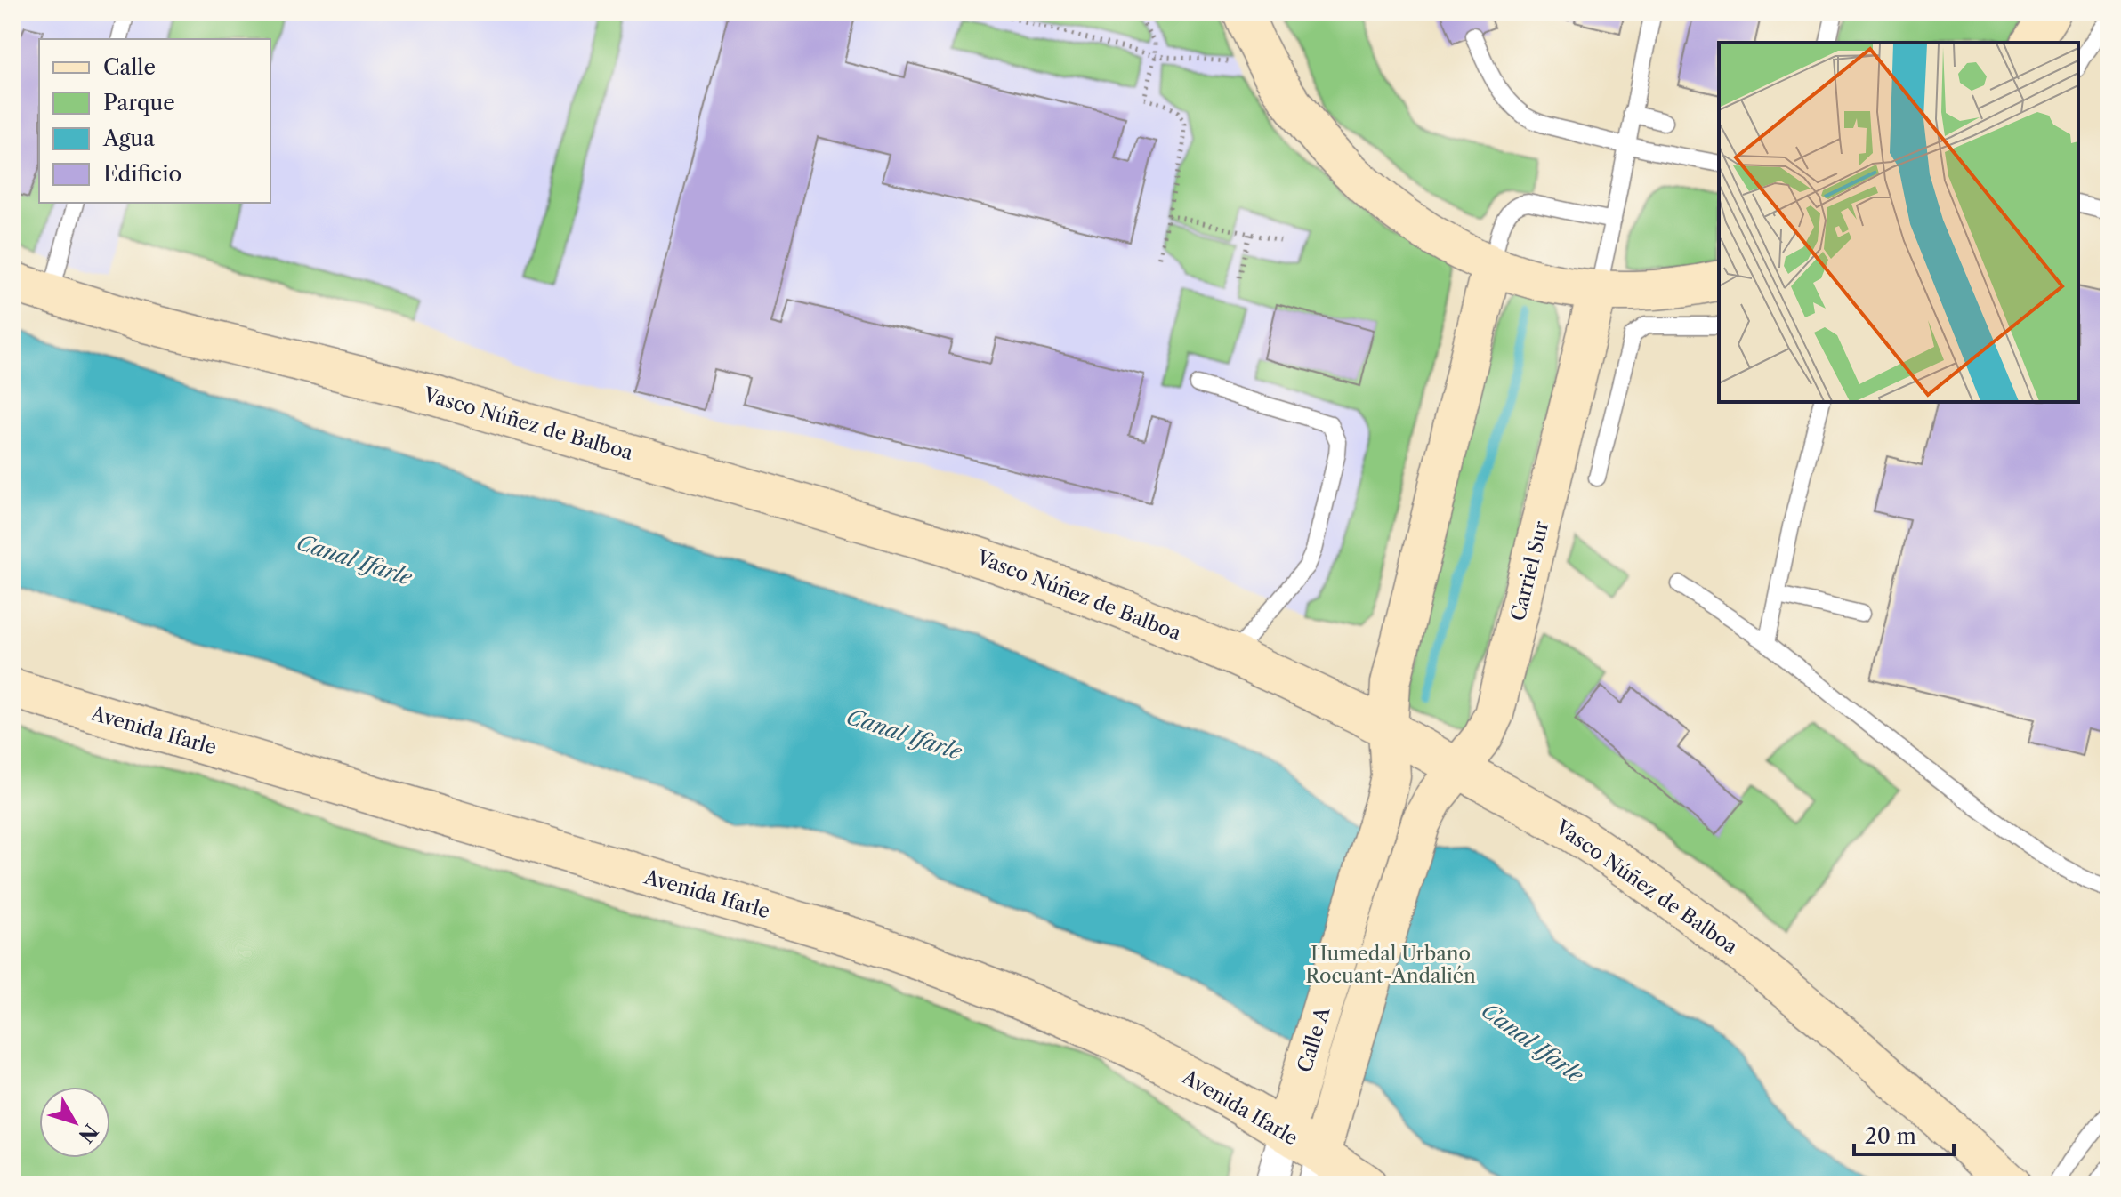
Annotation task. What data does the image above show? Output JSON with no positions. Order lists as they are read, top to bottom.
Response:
{
  "streets": {
    "street": [
      "Vasco Núñez de Balboa",
      "Carriel Sur",
      "Avenida Ifarle",
      "Calle A"
    ]
  },
  "crossings": [
    ["Vasco Núñez de Balboa", "Carriel Sur"],
    ["Vasco Núñez de Balboa", "Calle A"],
    ["Carriel Sur", "Calle A"],
    ["Avenida Ifarle", "Calle A"]
  ],
  "water": ["Canal Ifarle"],
  "parks": ["Humedal Urbano Rocuant-Andalién"],
  "legend": [
    "Calle",
    "Parque",
    "Agua",
    "Edificio"
  ],
  "scale_bar": "20 m",
  "north": "bottom right"
}
